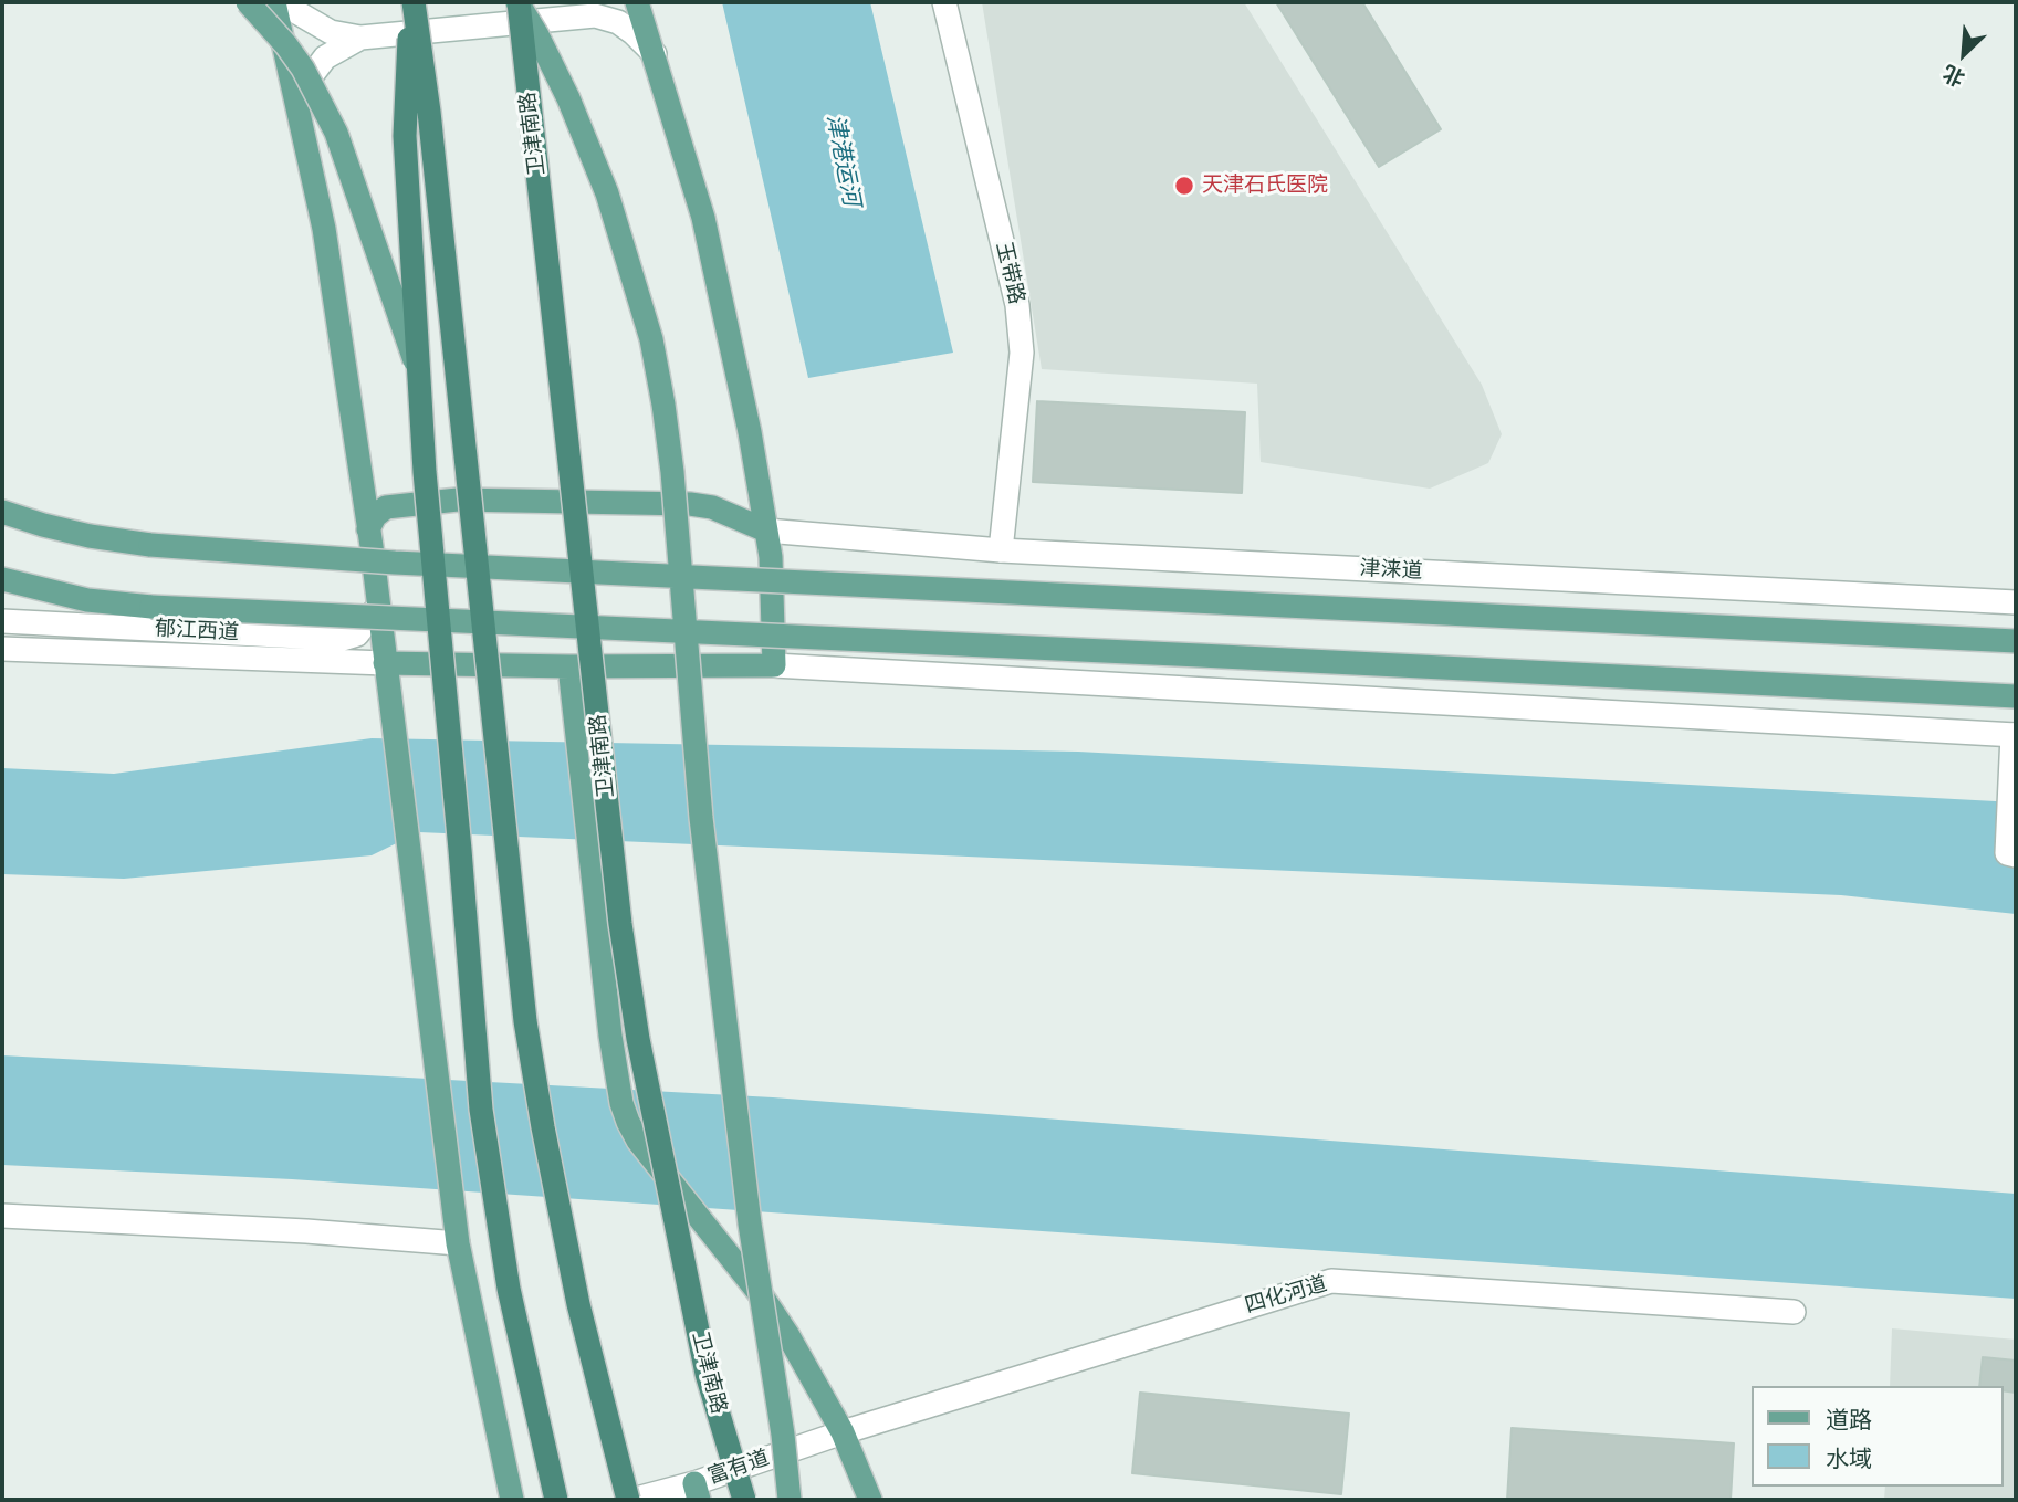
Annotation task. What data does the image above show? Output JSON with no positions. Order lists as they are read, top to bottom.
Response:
{
  "streets": {
    "highway": ["卫津南路"],
    "street": [
      "玉带路",
      "津涞道",
      "郁江西道",
      "四化河道",
      "富有道"
    ]
  },
  "crossings": [
    ["玉带路", "津涞道"],
    ["四化河道", "富有道"]
  ],
  "water": ["津港运河"],
  "places": ["天津石氏医院"],
  "legend": ["道路", "水域"],
  "north": "bottom left"
}
